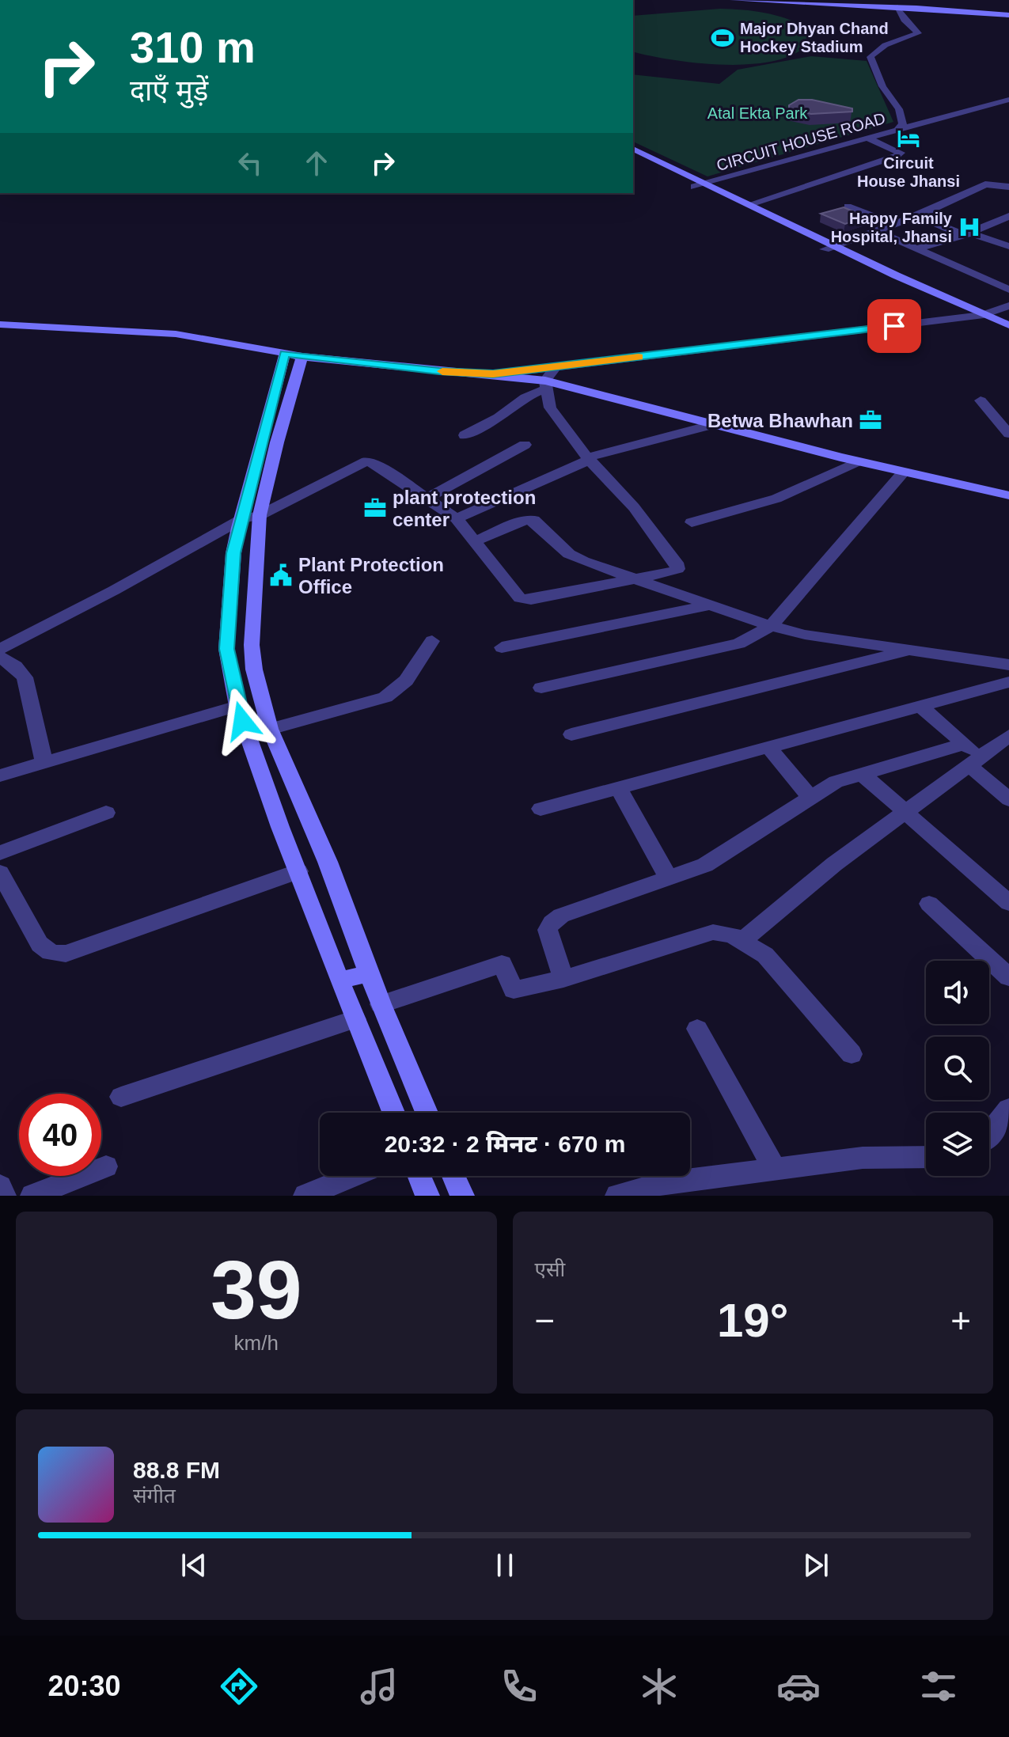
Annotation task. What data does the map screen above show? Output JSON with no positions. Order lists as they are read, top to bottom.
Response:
{
  "streets": {
    "street": ["CIRCUIT HOUSE ROAD"]
  },
  "parks": ["Atal Ekta Park"],
  "places": {
    "sports": ["Major Dhyan Chand Hockey Stadium"],
    "hotel": ["Circuit House Jhansi"],
    "hospital": ["Happy Family Hospital, Jhansi"],
    "office": ["Betwa Bhawhan", "plant protection center"],
    "public building": ["Plant Protection Office"]
  },
  "page": {
    "turn": ["310 m", "दाएँ मुड़ें"],
    "limit": "40",
    "trip": "20:32 · 2 मिनट · 670 m",
    "tile": [
      ["39", "km/h"],
      "एसी"
    ],
    "heat": ["−", "19°", "+"],
    "song": ["88.8 FM", "संगीत"],
    "tabs": "20:30"
  }
}
